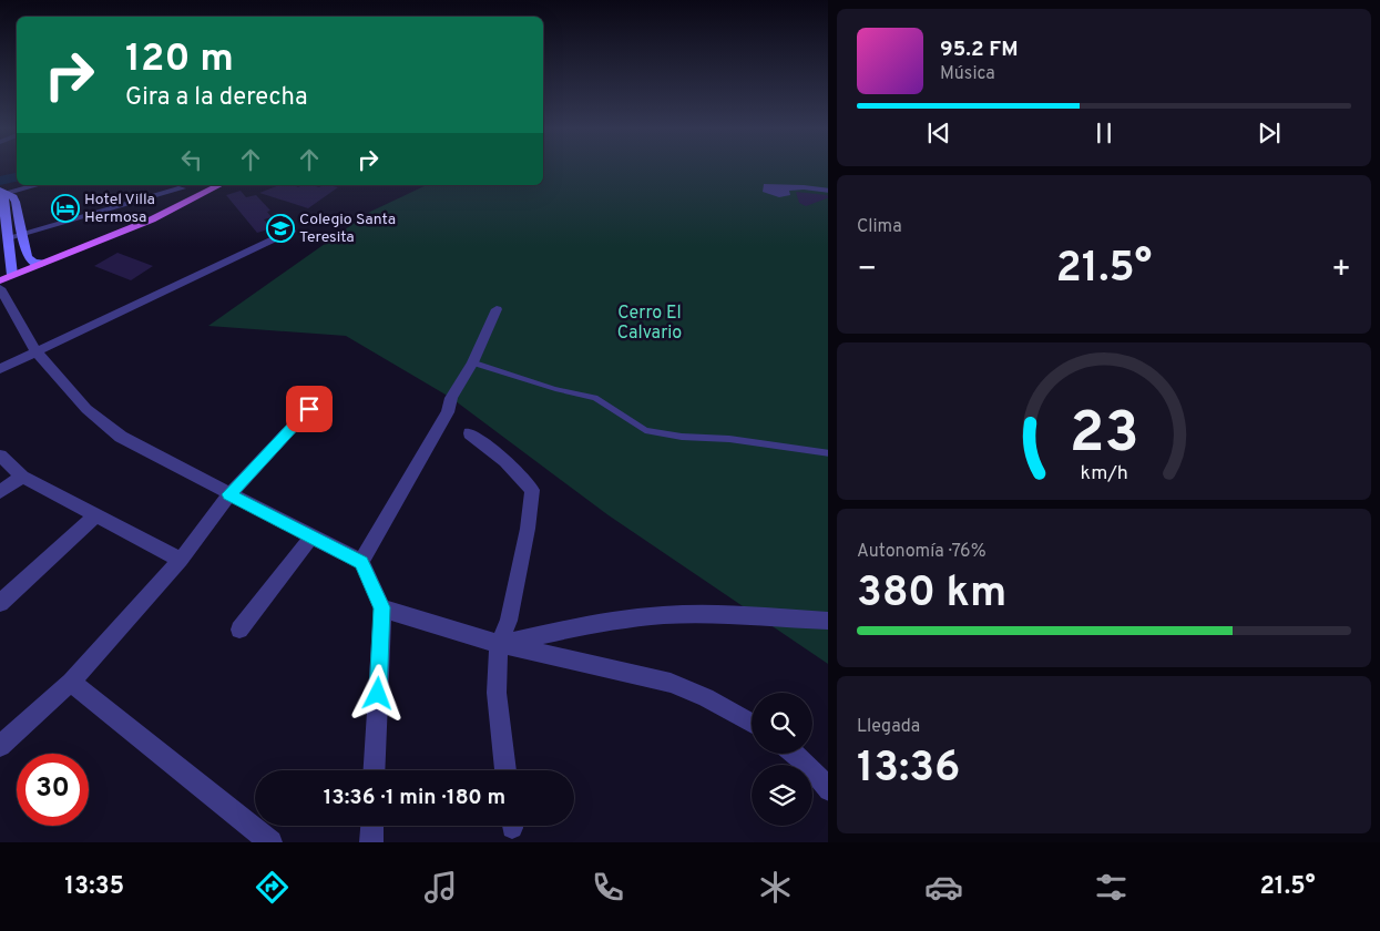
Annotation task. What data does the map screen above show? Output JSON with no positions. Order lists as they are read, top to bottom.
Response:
{
  "parks": ["Cerro El Calvario"],
  "places": {
    "hotel": ["Hotel Villa Hermosa"],
    "school or university": ["Colegio Santa Teresita"]
  },
  "page": {
    "turn": ["120 m", "Gira a la derecha"],
    "song": ["95.2 FM", "Música"],
    "tile": [
      "Clima",
      ["Autonomía · 76%", "380 km"],
      ["Llegada", "13:36"]
    ],
    "heat": ["−", "21.5°", "+"],
    "limit": "30",
    "trip": "13:36 · 1 min · 180 m",
    "tabs": ["13:35", "21.5°"],
    "gauge": ["23", "km/h"]
  }
}
